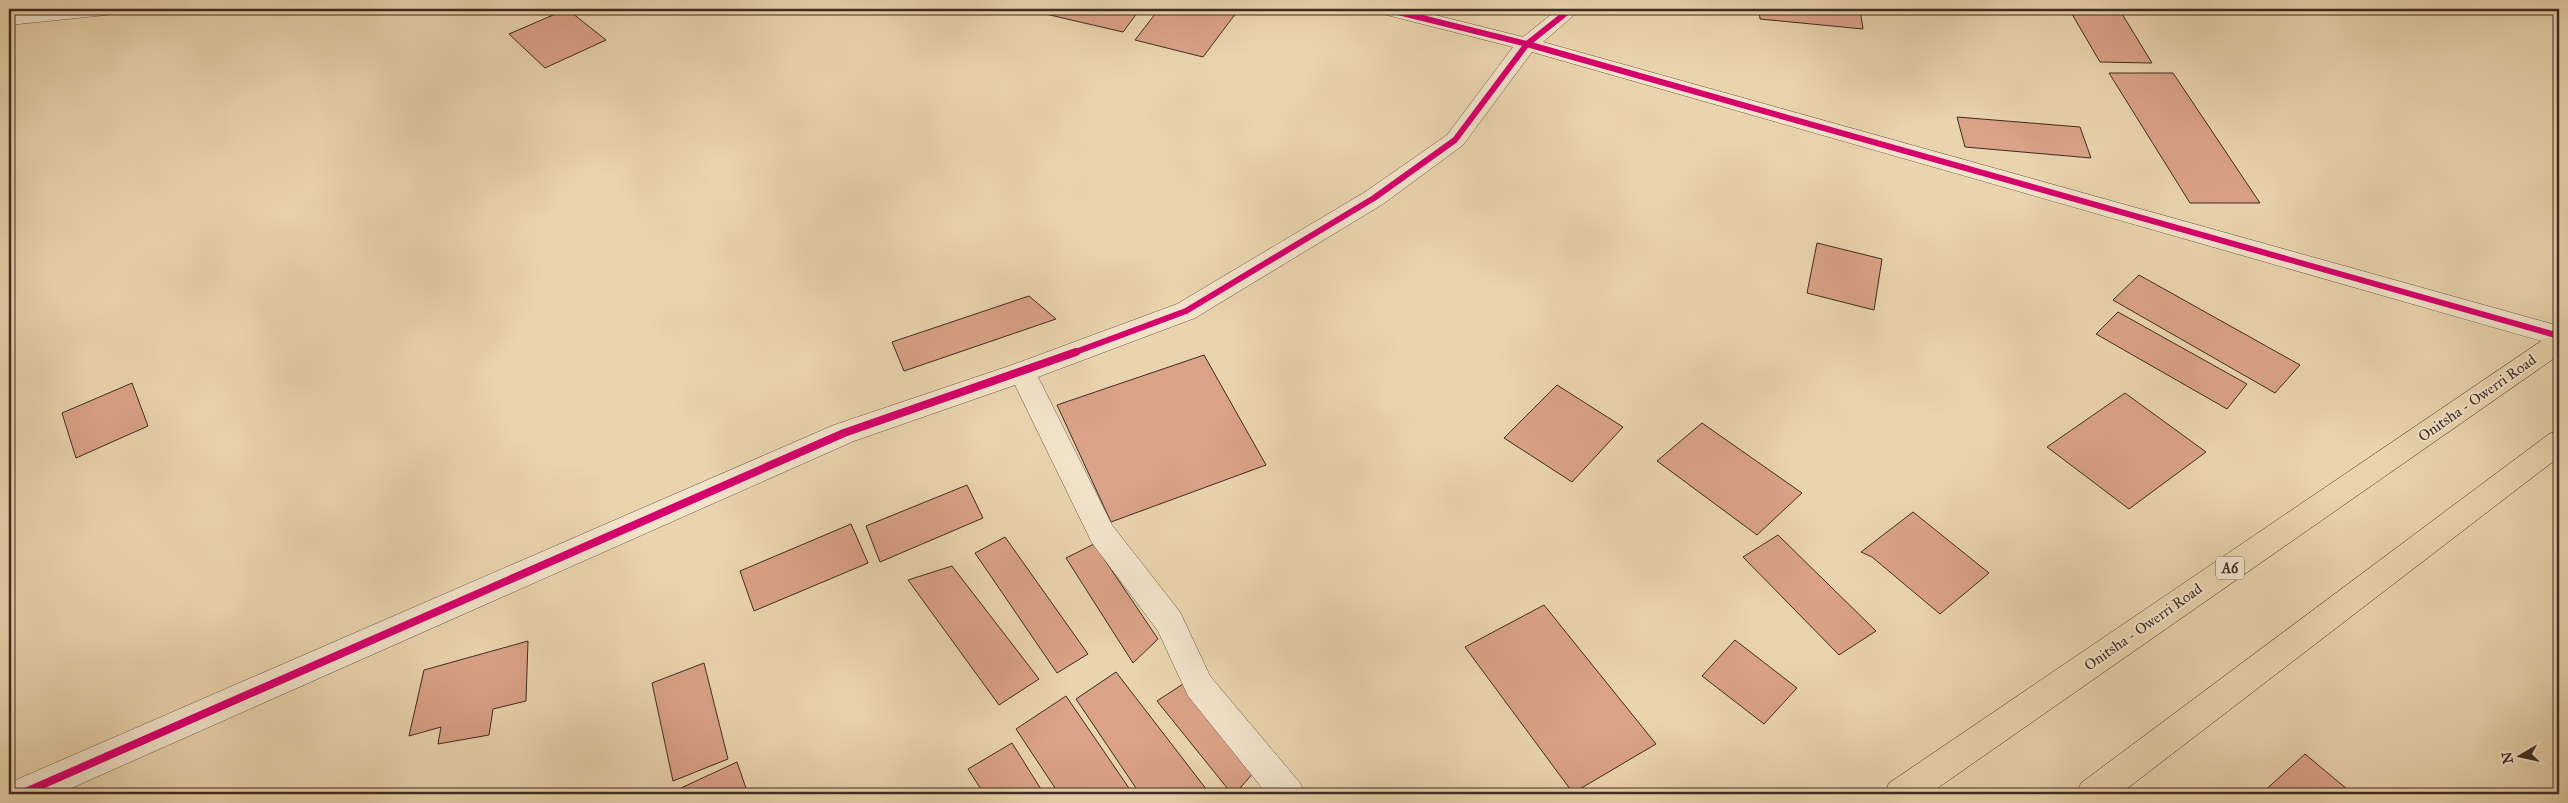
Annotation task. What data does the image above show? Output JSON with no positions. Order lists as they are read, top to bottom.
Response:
{
  "streets": {
    "highway": ["Onitsha - Owerri Road", "A6"]
  },
  "north": "left"
}
